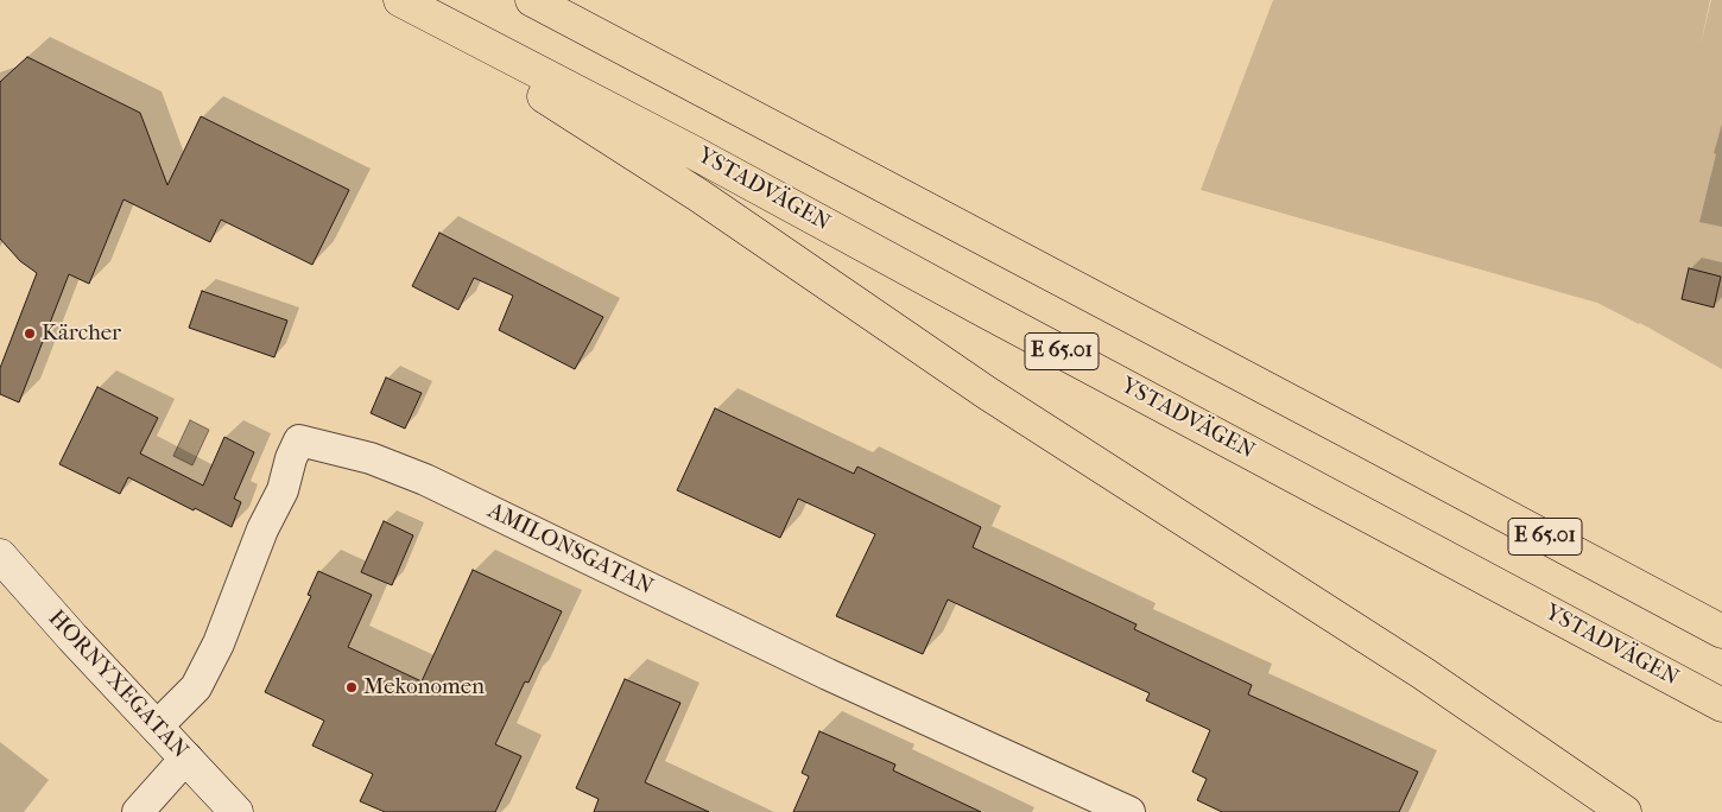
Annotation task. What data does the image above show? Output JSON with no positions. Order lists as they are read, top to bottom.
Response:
{
  "streets": {
    "highway": ["YSTADVÄGEN", "E 65.01"],
    "street": ["AMILONSGATAN", "HORNYXEGATAN"]
  },
  "crossings": [
    ["AMILONSGATAN", "HORNYXEGATAN"]
  ],
  "places": ["Kärcher", "Mekonomen"]
}
